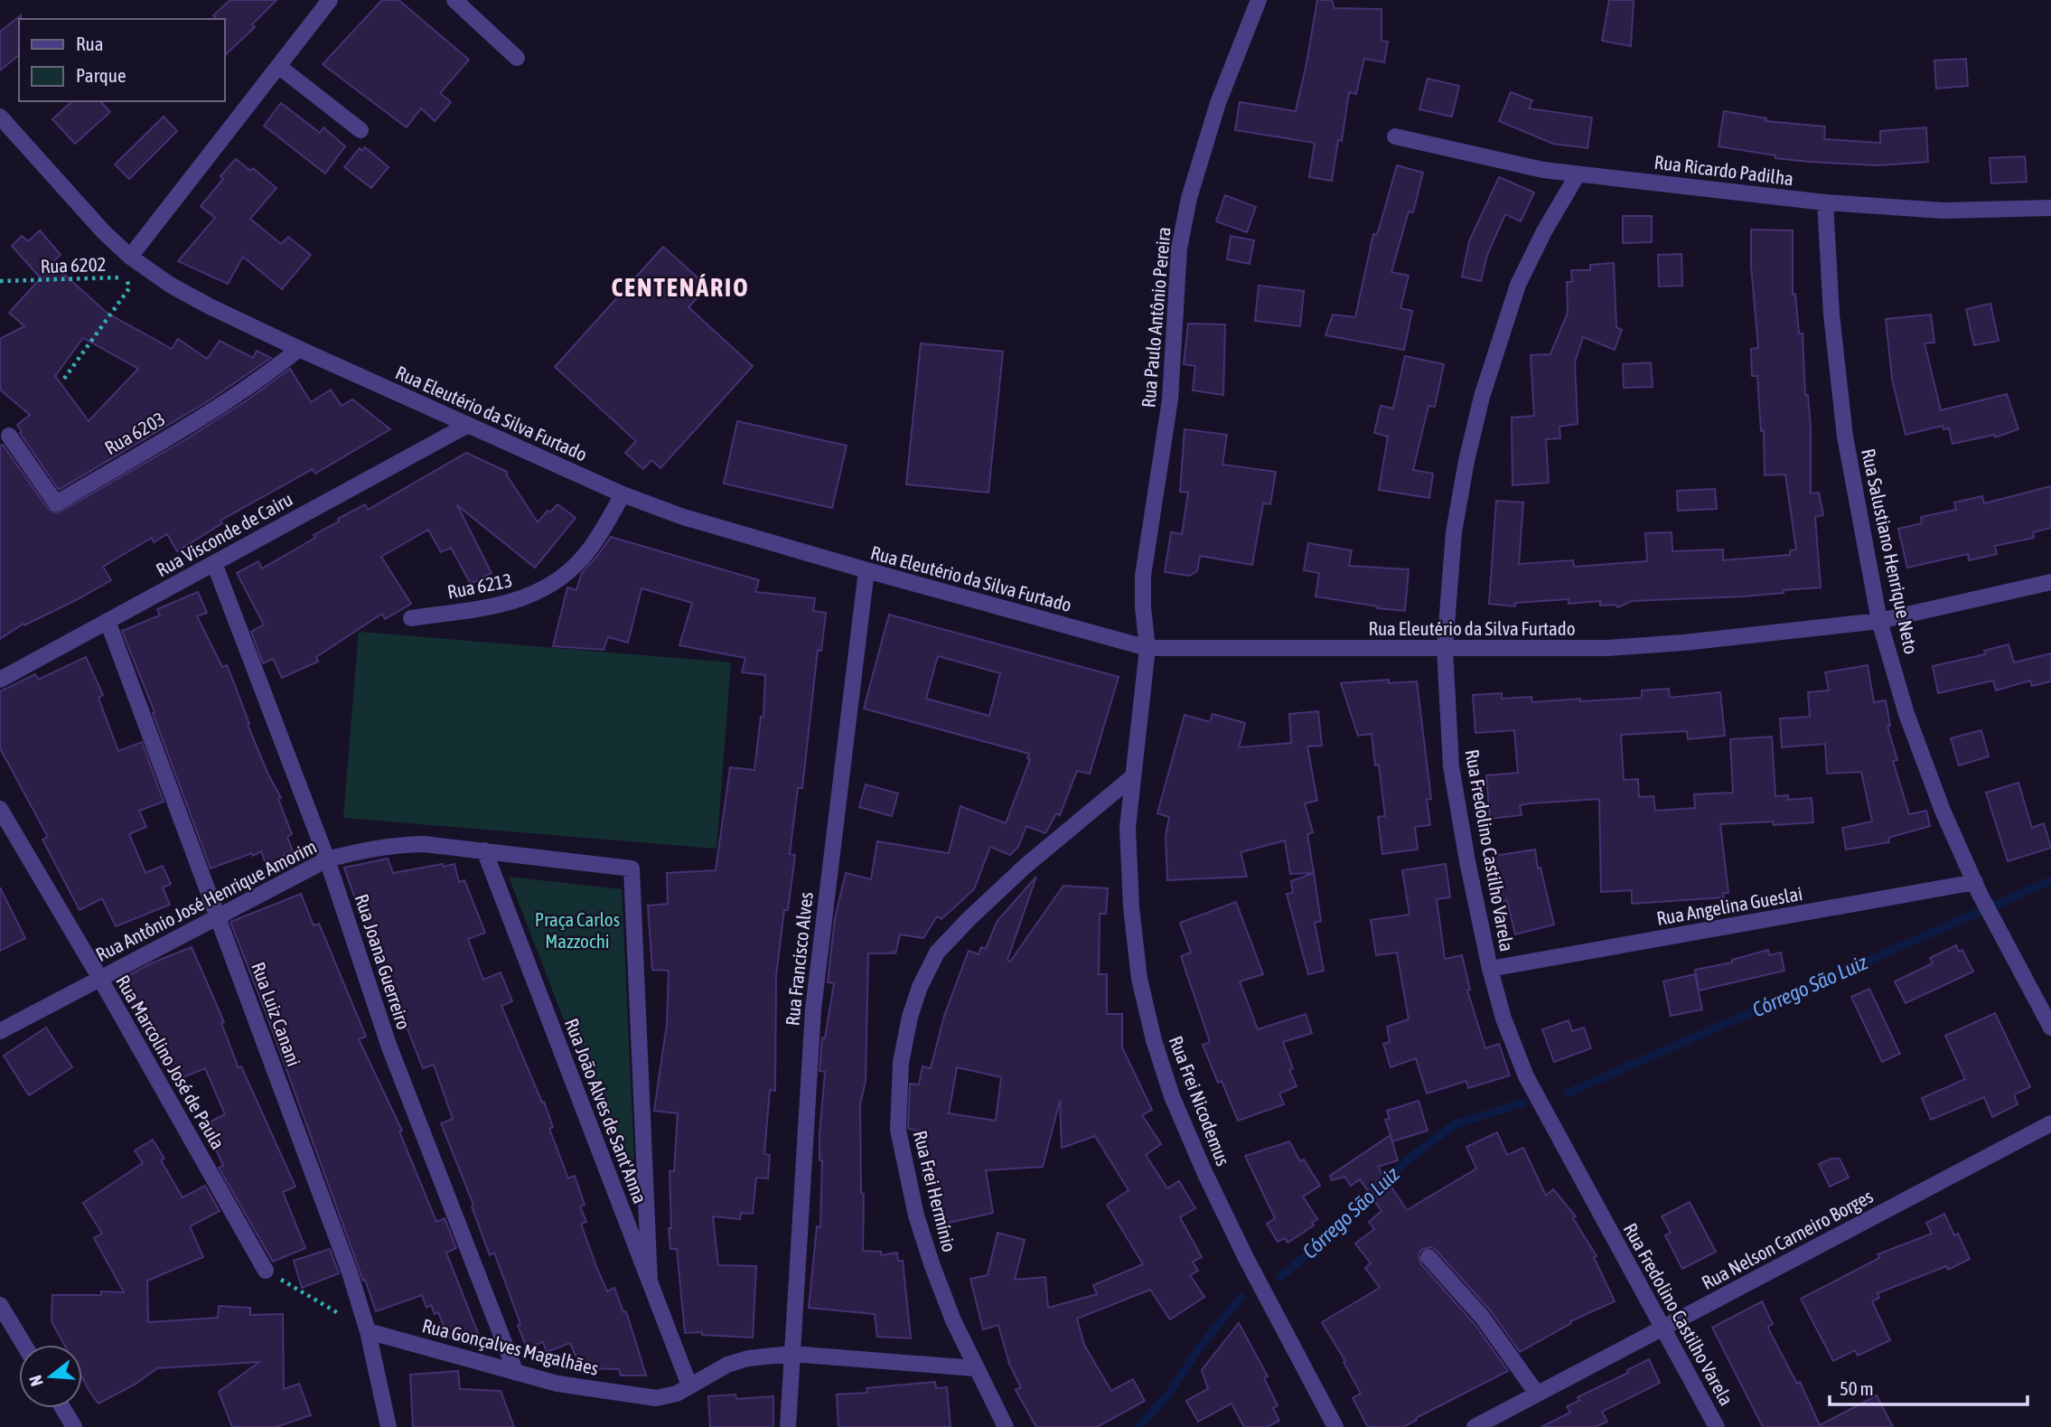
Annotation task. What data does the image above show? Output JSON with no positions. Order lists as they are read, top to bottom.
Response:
{
  "streets": {
    "street": [
      "Rua Ricardo Padilha",
      "Rua Paulo Antônio Pereira",
      "Rua Eleutério da Silva Furtado",
      "Rua 6203",
      "Rua Visconde de Cairu",
      "Rua Salustiano Henrique Neto",
      "Rua 6213",
      "Rua Fredolino Castilho Varela",
      "Rua Antônio José Henrique Amorim",
      "Rua Angelina Gueslai",
      "Rua Francisco Alves",
      "Rua Joana Guerreiro",
      "Rua Luiz Canani",
      "Rua Marcolino José de Paula",
      "Rua Frei Nicodemus",
      "Rua João Alves de Sant'Anna",
      "Rua Frei Hermínio",
      "Rua Nelson Carneiro Borges",
      "Rua Gonçalves Magalhães"
    ],
    "path": ["Rua 6202"]
  },
  "crossings": [
    ["Rua Ricardo Padilha", "Rua Salustiano Henrique Neto"],
    ["Rua Ricardo Padilha", "Rua Fredolino Castilho Varela"],
    ["Rua Paulo Antônio Pereira", "Rua Eleutério da Silva Furtado"],
    ["Rua Paulo Antônio Pereira", "Rua Frei Nicodemus"],
    ["Rua Eleutério da Silva Furtado", "Rua 6203"],
    ["Rua Eleutério da Silva Furtado", "Rua Visconde de Cairu"],
    ["Rua Eleutério da Silva Furtado", "Rua Salustiano Henrique Neto"],
    ["Rua Eleutério da Silva Furtado", "Rua 6213"],
    ["Rua Eleutério da Silva Furtado", "Rua Fredolino Castilho Varela"],
    ["Rua Eleutério da Silva Furtado", "Rua Francisco Alves"],
    ["Rua Eleutério da Silva Furtado", "Rua Frei Nicodemus"],
    ["Rua Visconde de Cairu", "Rua Joana Guerreiro"],
    ["Rua Visconde de Cairu", "Rua Luiz Canani"],
    ["Rua Salustiano Henrique Neto", "Rua Angelina Gueslai"],
    ["Rua Fredolino Castilho Varela", "Rua Angelina Gueslai"],
    ["Rua Fredolino Castilho Varela", "Rua Nelson Carneiro Borges"],
    ["Rua Antônio José Henrique Amorim", "Rua Joana Guerreiro"],
    ["Rua Antônio José Henrique Amorim", "Rua Luiz Canani"],
    ["Rua Antônio José Henrique Amorim", "Rua Marcolino José de Paula"],
    ["Rua Antônio José Henrique Amorim", "Rua João Alves de Sant'Anna"],
    ["Rua Francisco Alves", "Rua Gonçalves Magalhães"],
    ["Rua Joana Guerreiro", "Rua Gonçalves Magalhães"],
    ["Rua Luiz Canani", "Rua Gonçalves Magalhães"],
    ["Rua Frei Nicodemus", "Rua Frei Hermínio"],
    ["Rua João Alves de Sant'Anna", "Rua Gonçalves Magalhães"],
    ["Rua Frei Hermínio", "Rua Gonçalves Magalhães"]
  ],
  "districts": ["CENTENÁRIO"],
  "water": ["Córrego São Luiz"],
  "parks": ["Praça Carlos Mazzochi"],
  "legend": ["Rua", "Parque"],
  "scale_bar": "50 m",
  "north": "left"
}
